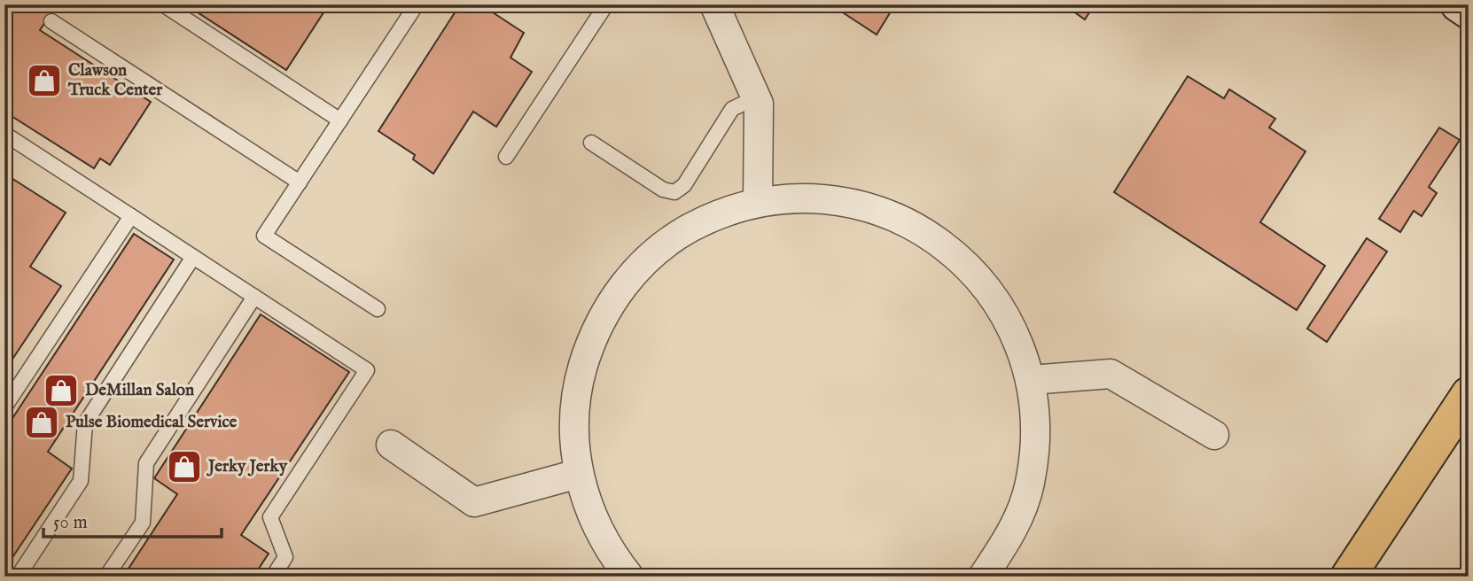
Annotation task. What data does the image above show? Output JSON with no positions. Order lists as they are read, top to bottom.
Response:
{
  "places": {
    "shop": [
      "Clawson Truck Center",
      "DeMillan Salon",
      "Pulse Biomedical Service",
      "Jerky Jerky"
    ]
  },
  "scale_bar": "50 m"
}
